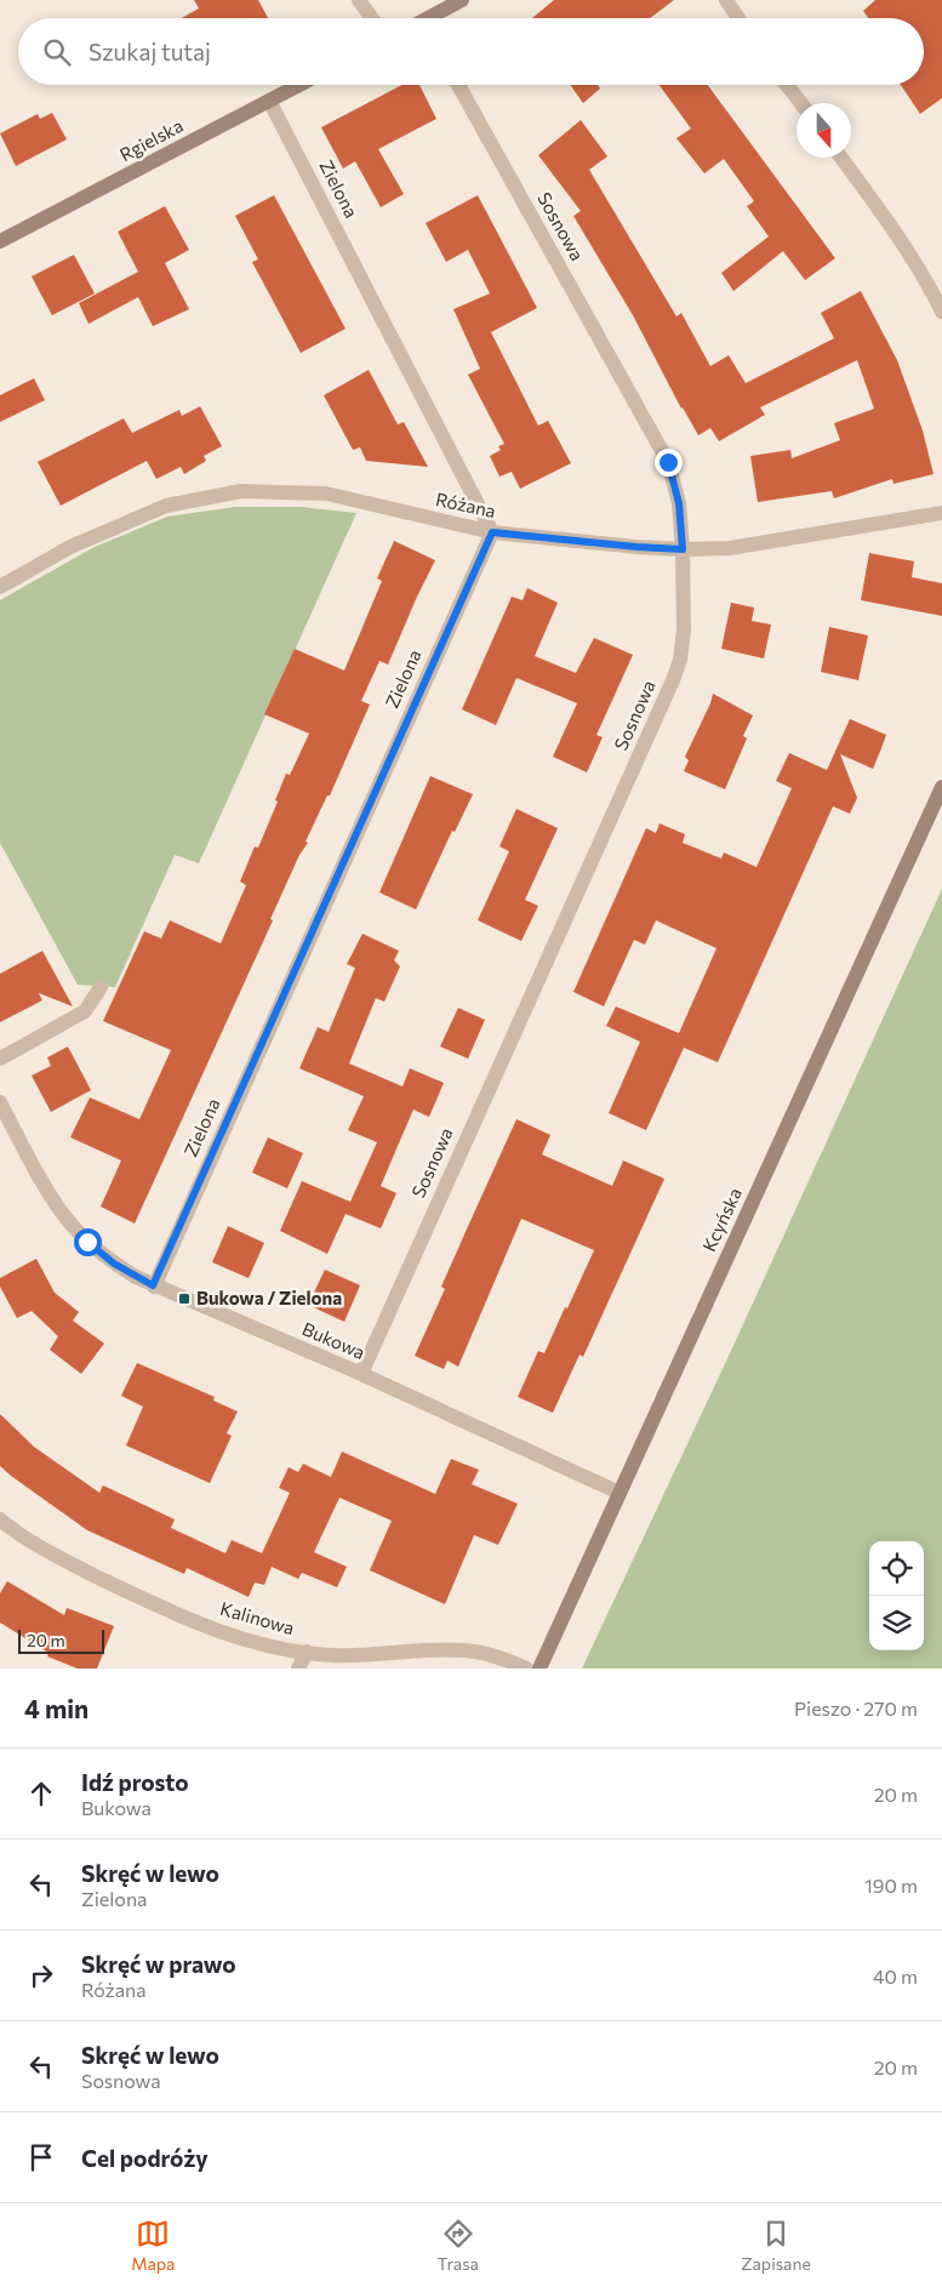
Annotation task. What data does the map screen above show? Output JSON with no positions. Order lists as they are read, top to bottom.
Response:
{
  "streets": {
    "street": [
      "Rgielska",
      "Zielona",
      "Sosnowa",
      "Różana",
      "Kcyńska",
      "Bukowa",
      "Kalinowa"
    ]
  },
  "crossings": [
    ["Rgielska", "Zielona"],
    ["Zielona", "Różana"],
    ["Zielona", "Bukowa"],
    ["Sosnowa", "Różana"],
    ["Sosnowa", "Bukowa"],
    ["Kcyńska", "Bukowa"]
  ],
  "places": {
    "transit": ["Bukowa / Zielona"]
  },
  "scale_bar": "20 m",
  "north": "bottom",
  "page": {
    "search": "Szukaj tutaj",
    "scale": "20 m",
    "heading": ["4 min", "Pieszo · 270 m"],
    "list": [
      ["Idź prosto", "Bukowa", "20 m"],
      ["Skręć w lewo", "Zielona", "190 m"],
      ["Skręć w prawo", "Różana", "40 m"],
      ["Skręć w lewo", "Sosnowa", "20 m"],
      "Cel podróży"
    ],
    "nav": ["Mapa", "Trasa", "Zapisane"]
  }
}
